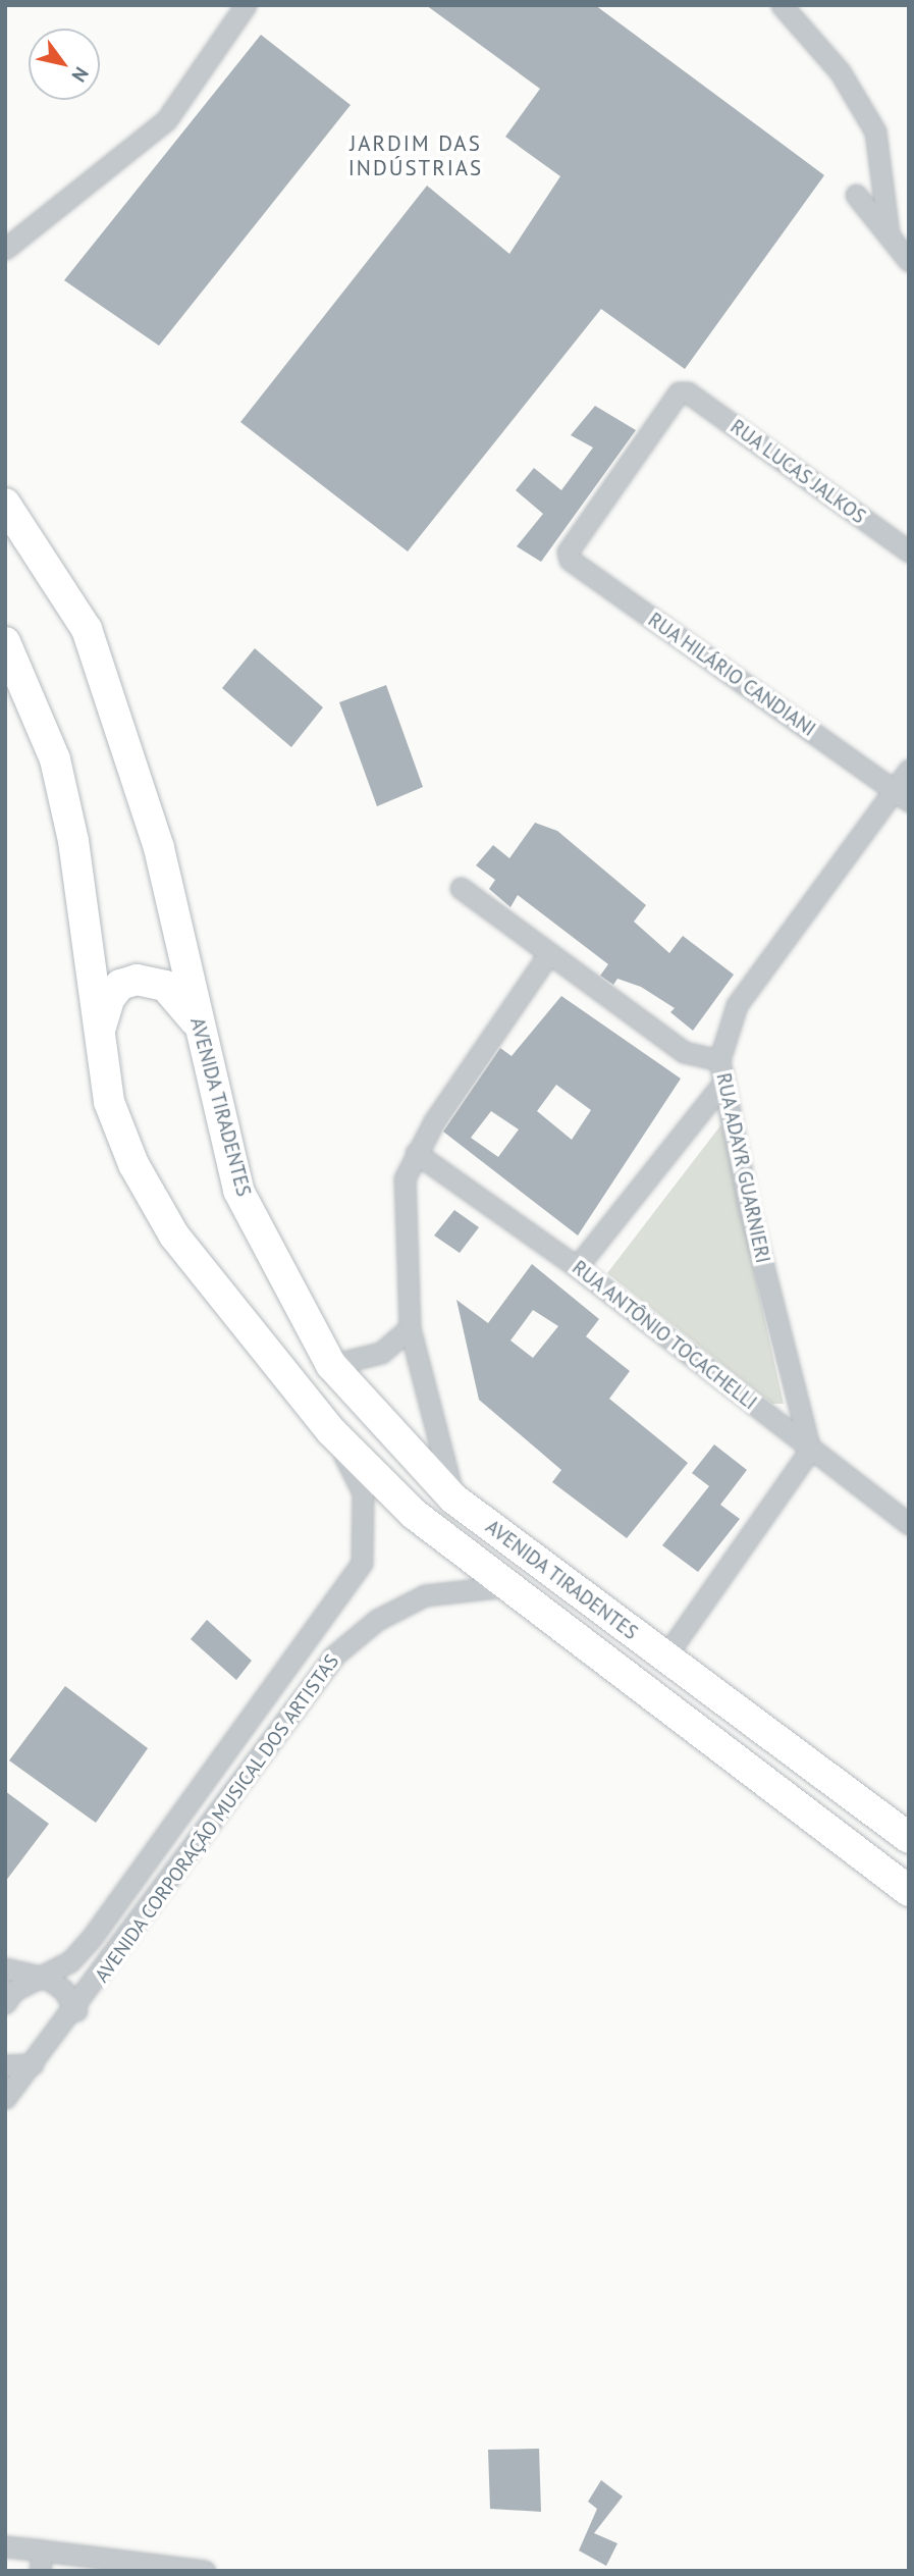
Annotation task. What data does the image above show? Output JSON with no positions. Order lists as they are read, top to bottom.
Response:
{
  "streets": {
    "main road": ["AVENIDA TIRADENTES"],
    "street": [
      "RUA LUCAS JALKOS",
      "RUA HILÁRIO CANDIANI",
      "RUA ADAYR GUARNIERI",
      "RUA ANTÔNIO TOCACHELLI",
      "AVENIDA CORPORAÇÃO MUSICAL DOS ARTISTAS"
    ]
  },
  "crossings": [
    ["RUA LUCAS JALKOS", "RUA HILÁRIO CANDIANI"],
    ["RUA HILÁRIO CANDIANI", "RUA ADAYR GUARNIERI"],
    ["AVENIDA TIRADENTES", "AVENIDA CORPORAÇÃO MUSICAL DOS ARTISTAS"],
    ["RUA ADAYR GUARNIERI", "RUA ANTÔNIO TOCACHELLI"]
  ],
  "districts": ["JARDIM DAS INDÚSTRIAS"],
  "north": "bottom right"
}
